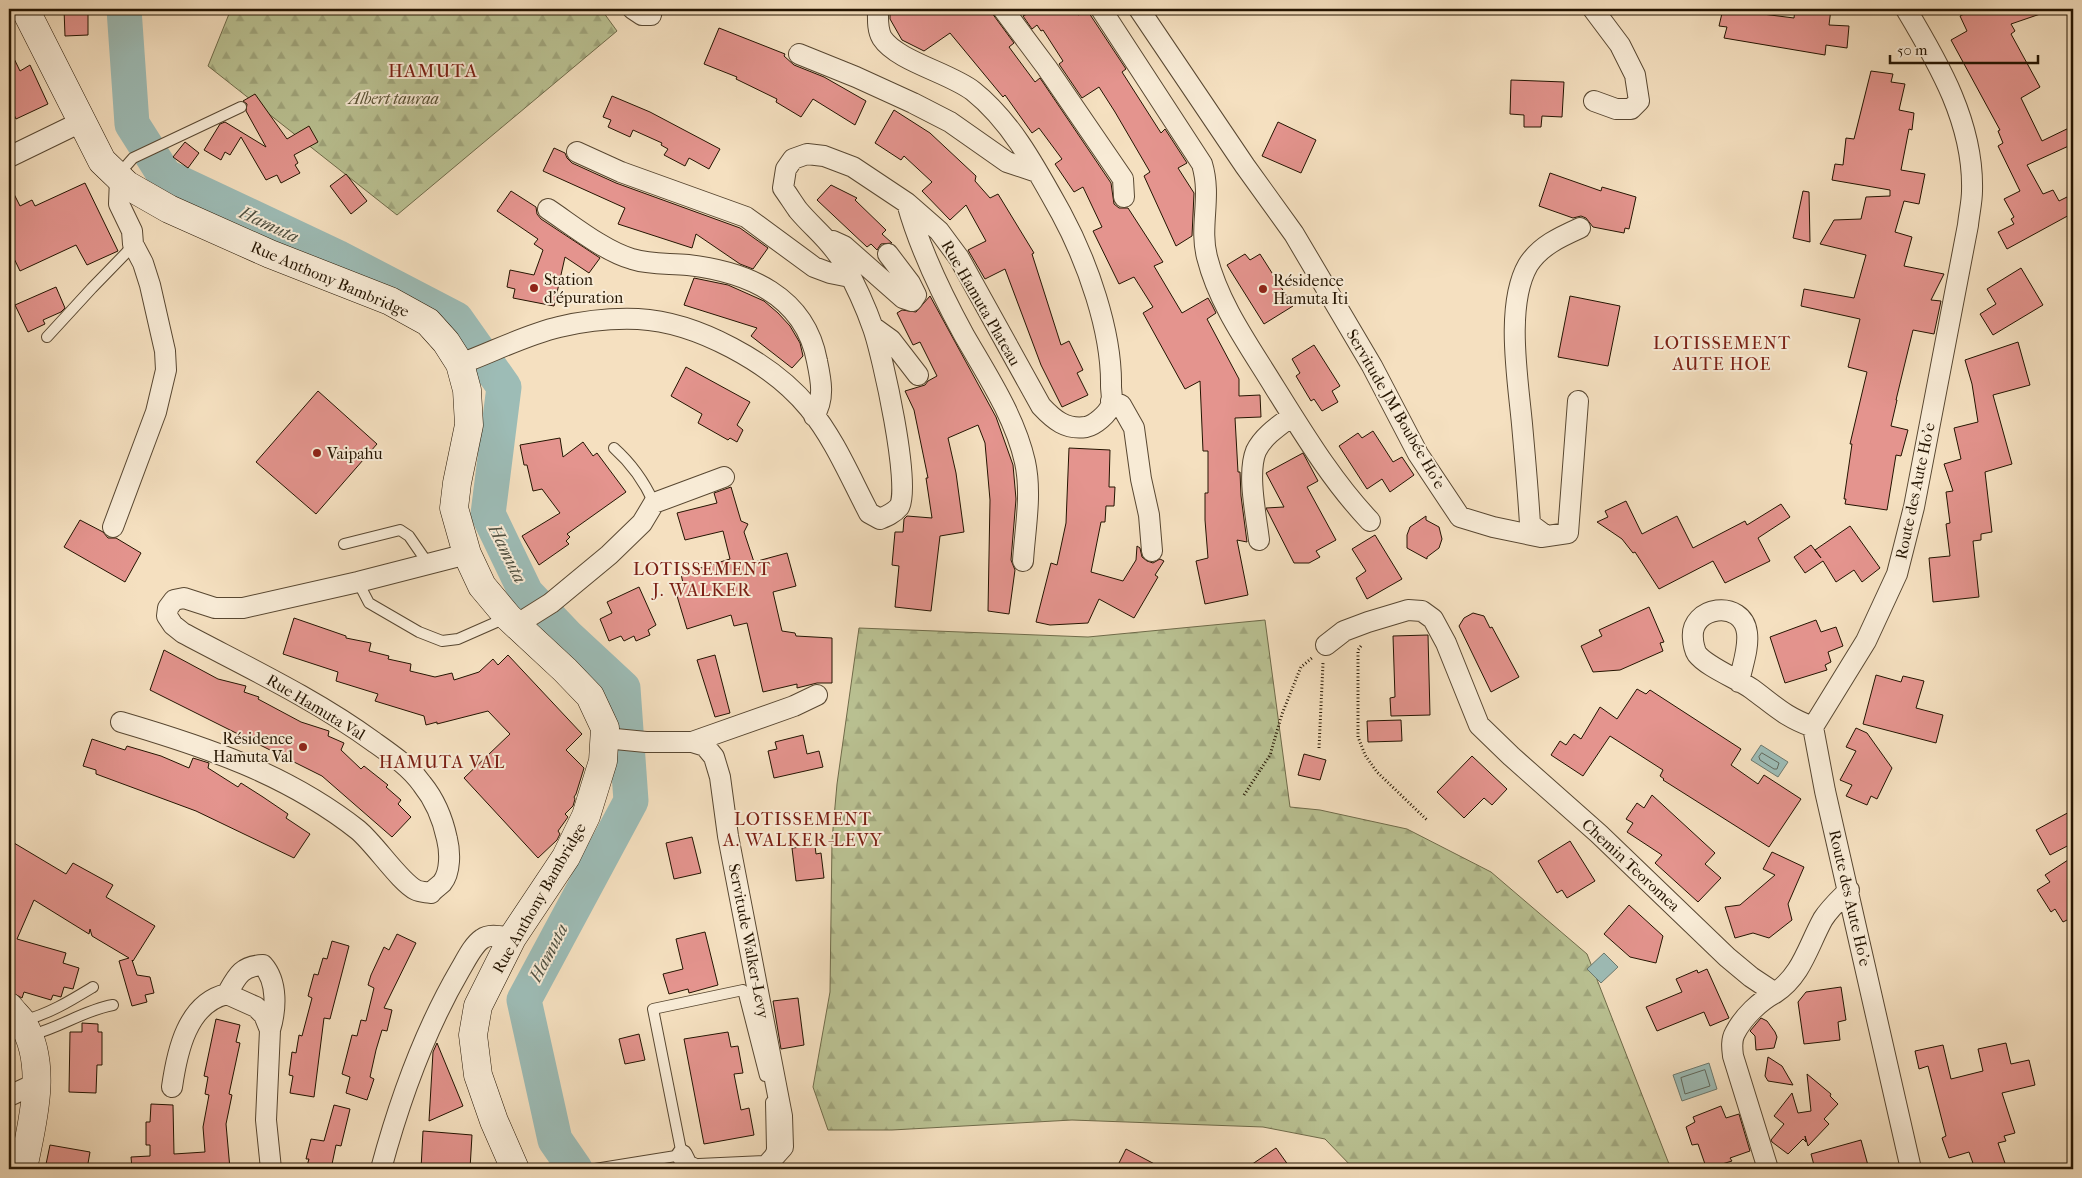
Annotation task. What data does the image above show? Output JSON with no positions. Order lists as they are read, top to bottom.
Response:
{
  "streets": {
    "main road": ["Rue Anthony Bambridge"],
    "street": [
      "Rue Hamuta Plateau",
      "Servitude JM Boubée Ho'e",
      "Route des Aute Ho'e",
      "Rue Hamuta Val",
      "Chemin Teoromea",
      "Servitude Walker-Levy"
    ]
  },
  "crossings": [
    ["Rue Anthony Bambridge", "Rue Hamuta Plateau"],
    ["Rue Anthony Bambridge", "Rue Hamuta Val"]
  ],
  "districts": [
    "HAMUTA",
    "LOTISSEMENT AUTE HOE",
    "LOTISSEMENT J. WALKER",
    "HAMUTA VAL",
    "LOTISSEMENT A. WALKER-LEVY"
  ],
  "water": ["Hamuta"],
  "parks": ["Albert tauraa"],
  "places": [
    "Station d'épuration",
    "Résidence Hamuta Iti",
    "Vaipahu",
    "Résidence Hamuta Val"
  ],
  "scale_bar": "50 m"
}
